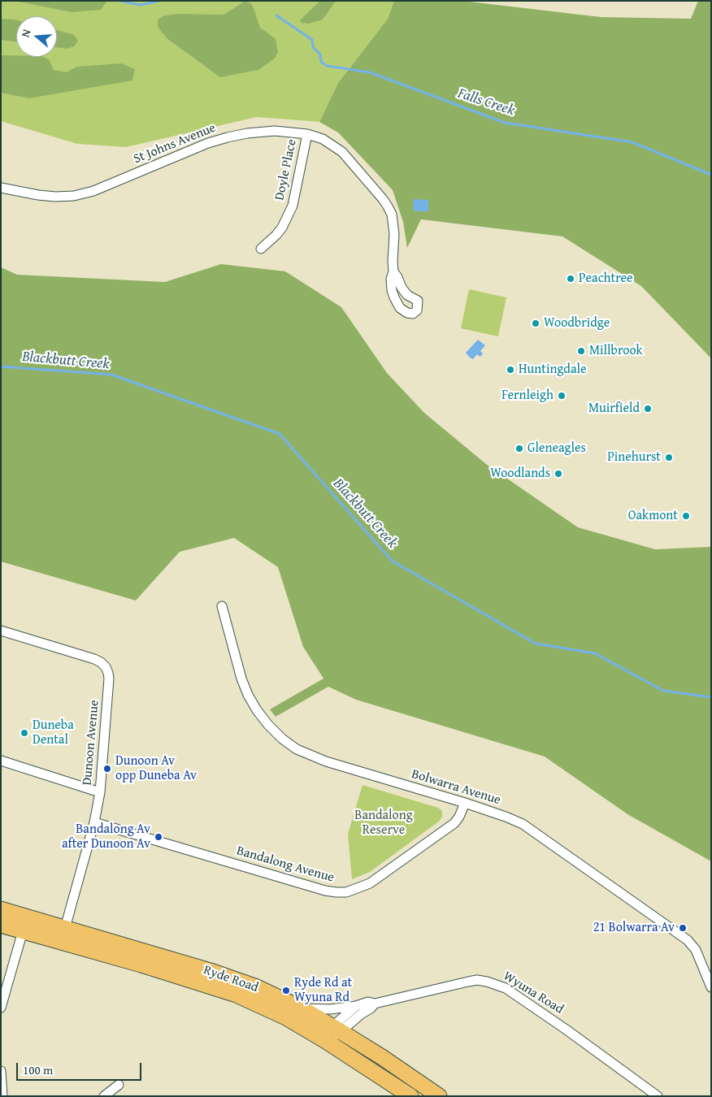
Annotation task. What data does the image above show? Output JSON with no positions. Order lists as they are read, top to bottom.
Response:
{
  "streets": {
    "highway": ["Ryde Road"],
    "street": [
      "St Johns Avenue",
      "Doyle Place",
      "Dunoon Avenue",
      "Bolwarra Avenue",
      "Bandalong Avenue",
      "Wyuna Road"
    ]
  },
  "crossings": [
    ["St Johns Avenue", "Doyle Place"],
    ["Dunoon Avenue", "Bandalong Avenue"],
    ["Dunoon Avenue", "Ryde Road"],
    ["Bolwarra Avenue", "Bandalong Avenue"],
    ["Ryde Road", "Wyuna Road"]
  ],
  "water": ["Falls Creek", "Blackbutt Creek"],
  "parks": ["Bandalong Reserve"],
  "places": [
    "Peachtree",
    "Woodbridge",
    "Millbrook",
    "Huntingdale",
    "Fernleigh",
    "Muirfield",
    "Gleneagles",
    "Pinehurst",
    "Woodlands",
    "Oakmont",
    "Duneba Dental",
    "Dunoon Av opp Duneba Av",
    "Bandalong Av after Dunoon Av",
    "21 Bolwarra Av",
    "Ryde Rd at Wyuna Rd"
  ],
  "scale_bar": "100 m",
  "north": "left"
}
